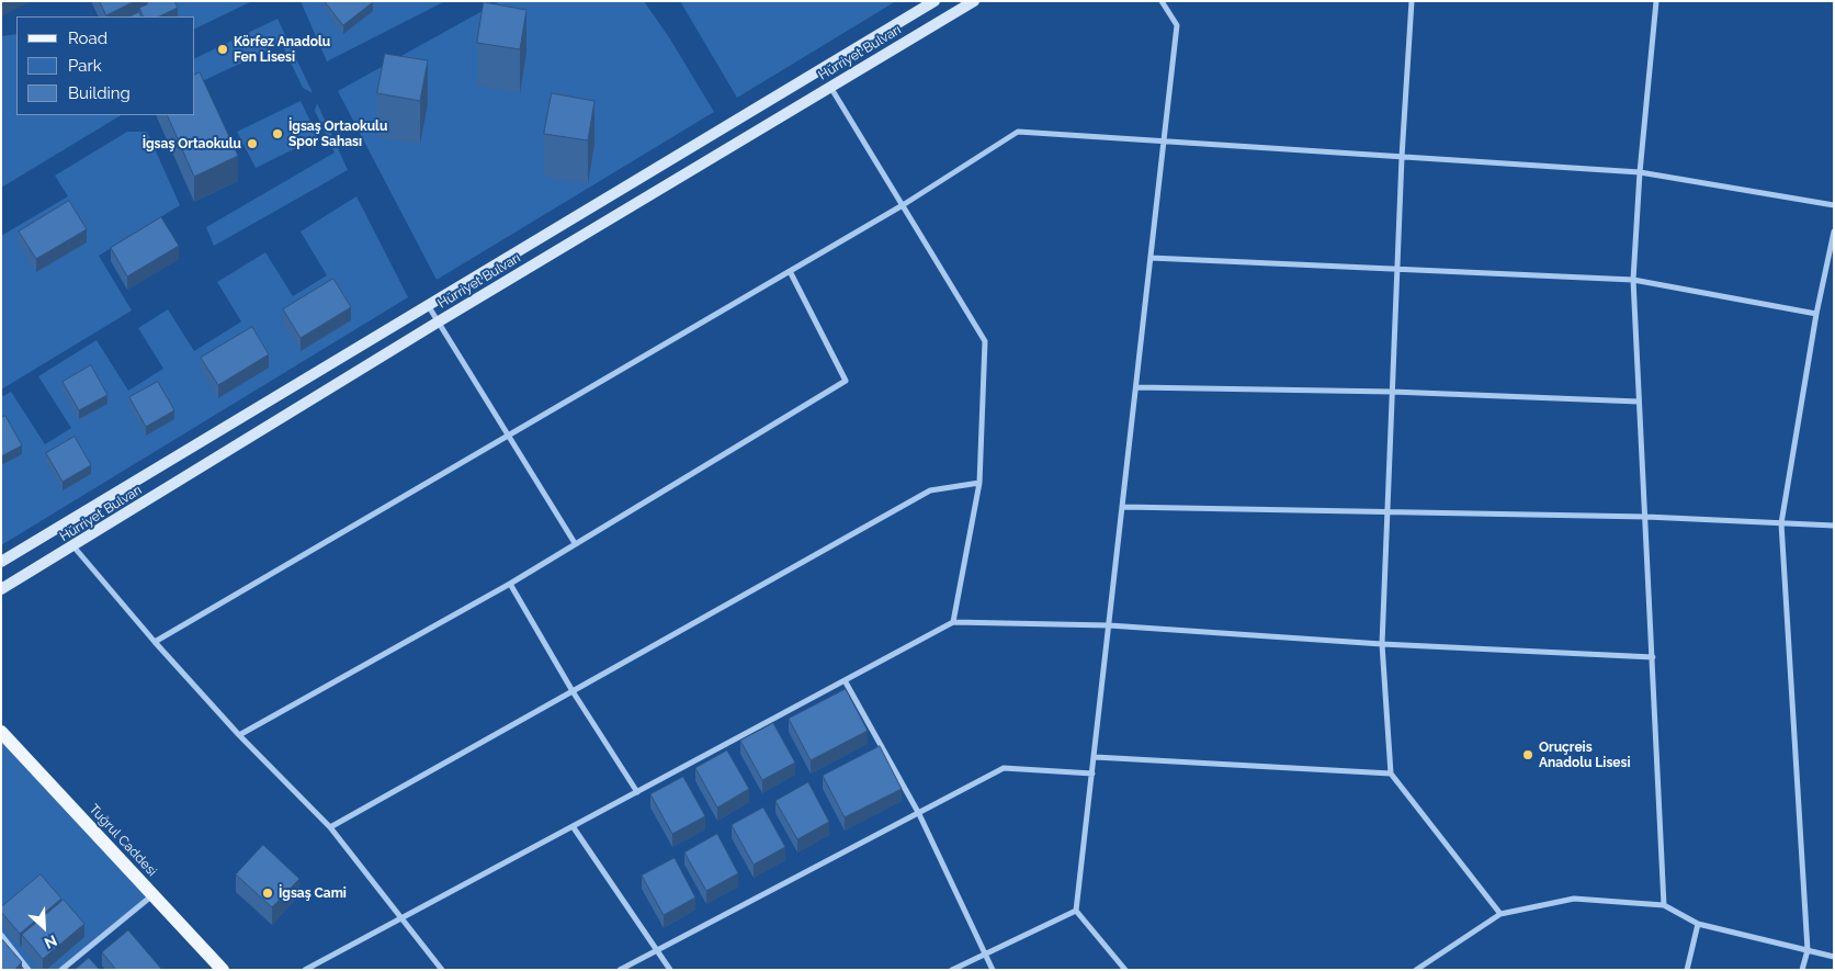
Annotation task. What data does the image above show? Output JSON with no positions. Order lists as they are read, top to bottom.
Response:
{
  "streets": {
    "main road": ["Hürriyet Bulvarı", "Tuğrul Caddesi"]
  },
  "places": [
    "Körfez Anadolu Fen Lisesi",
    "İgsaş Ortaokulu Spor Sahası",
    "İgsaş Ortaokulu",
    "Oruçreis Anadolu Lisesi",
    "İgsaş Cami"
  ],
  "legend": ["Road", "Park", "Building"],
  "north": "bottom right"
}
